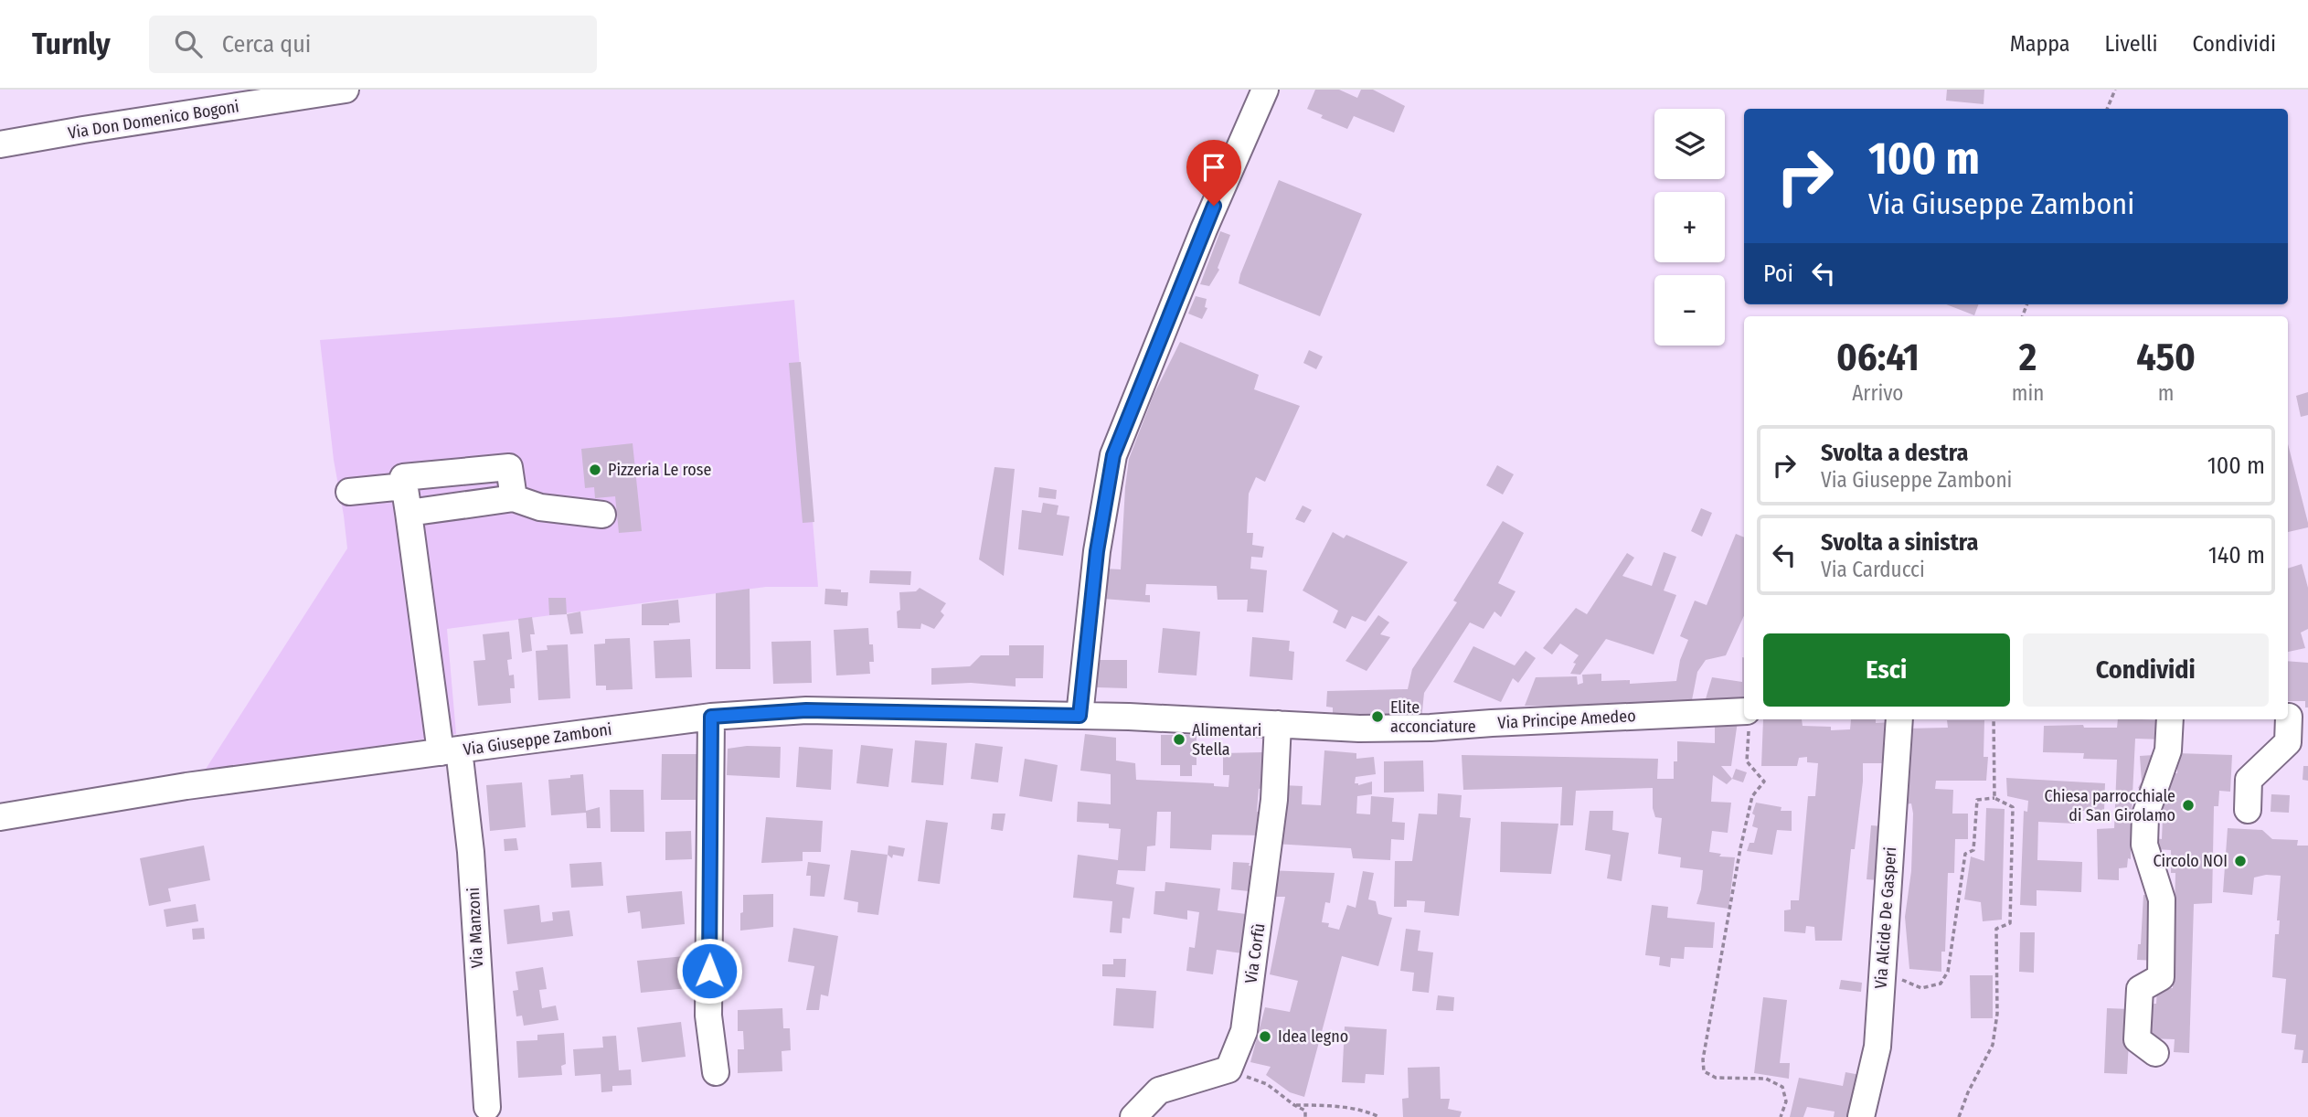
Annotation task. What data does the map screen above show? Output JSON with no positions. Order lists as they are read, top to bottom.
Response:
{
  "streets": {
    "street": [
      "Via Don Domenico Bogoni",
      "Via Principe Amedeo",
      "Via Giuseppe Zamboni",
      "Via Alcide De Gasperi",
      "Via Manzoni",
      "Via Corfù"
    ]
  },
  "crossings": [
    ["Via Principe Amedeo", "Via Giuseppe Zamboni"],
    ["Via Principe Amedeo", "Via Corfù"],
    ["Via Giuseppe Zamboni", "Via Manzoni"]
  ],
  "places": [
    "Pizzeria Le rose",
    "Elite acconciature",
    "Alimentari Stella",
    "Chiesa parrocchiale di San Girolamo",
    "Circolo NOI",
    "Idea legno"
  ],
  "page": {
    "header": "Turnly",
    "search": "Cerca qui",
    "nav": ["Mappa", "Livelli", "Condividi"],
    "map_buttons": ["+", "−"],
    "turn": ["100 m", "Via Giuseppe Zamboni"],
    "then": "Poi",
    "eta": [
      "06:41",
      "Arrivo",
      "2",
      "min",
      "450",
      "m"
    ],
    "list": [
      {
        "name": "Svolta a destra",
        "note": "Via Giuseppe Zamboni",
        "value": "100 m"
      },
      {
        "name": "Svolta a sinistra",
        "note": "Via Carducci",
        "value": "140 m"
      }
    ],
    "buttons": ["Esci", "Condividi"]
  }
}
